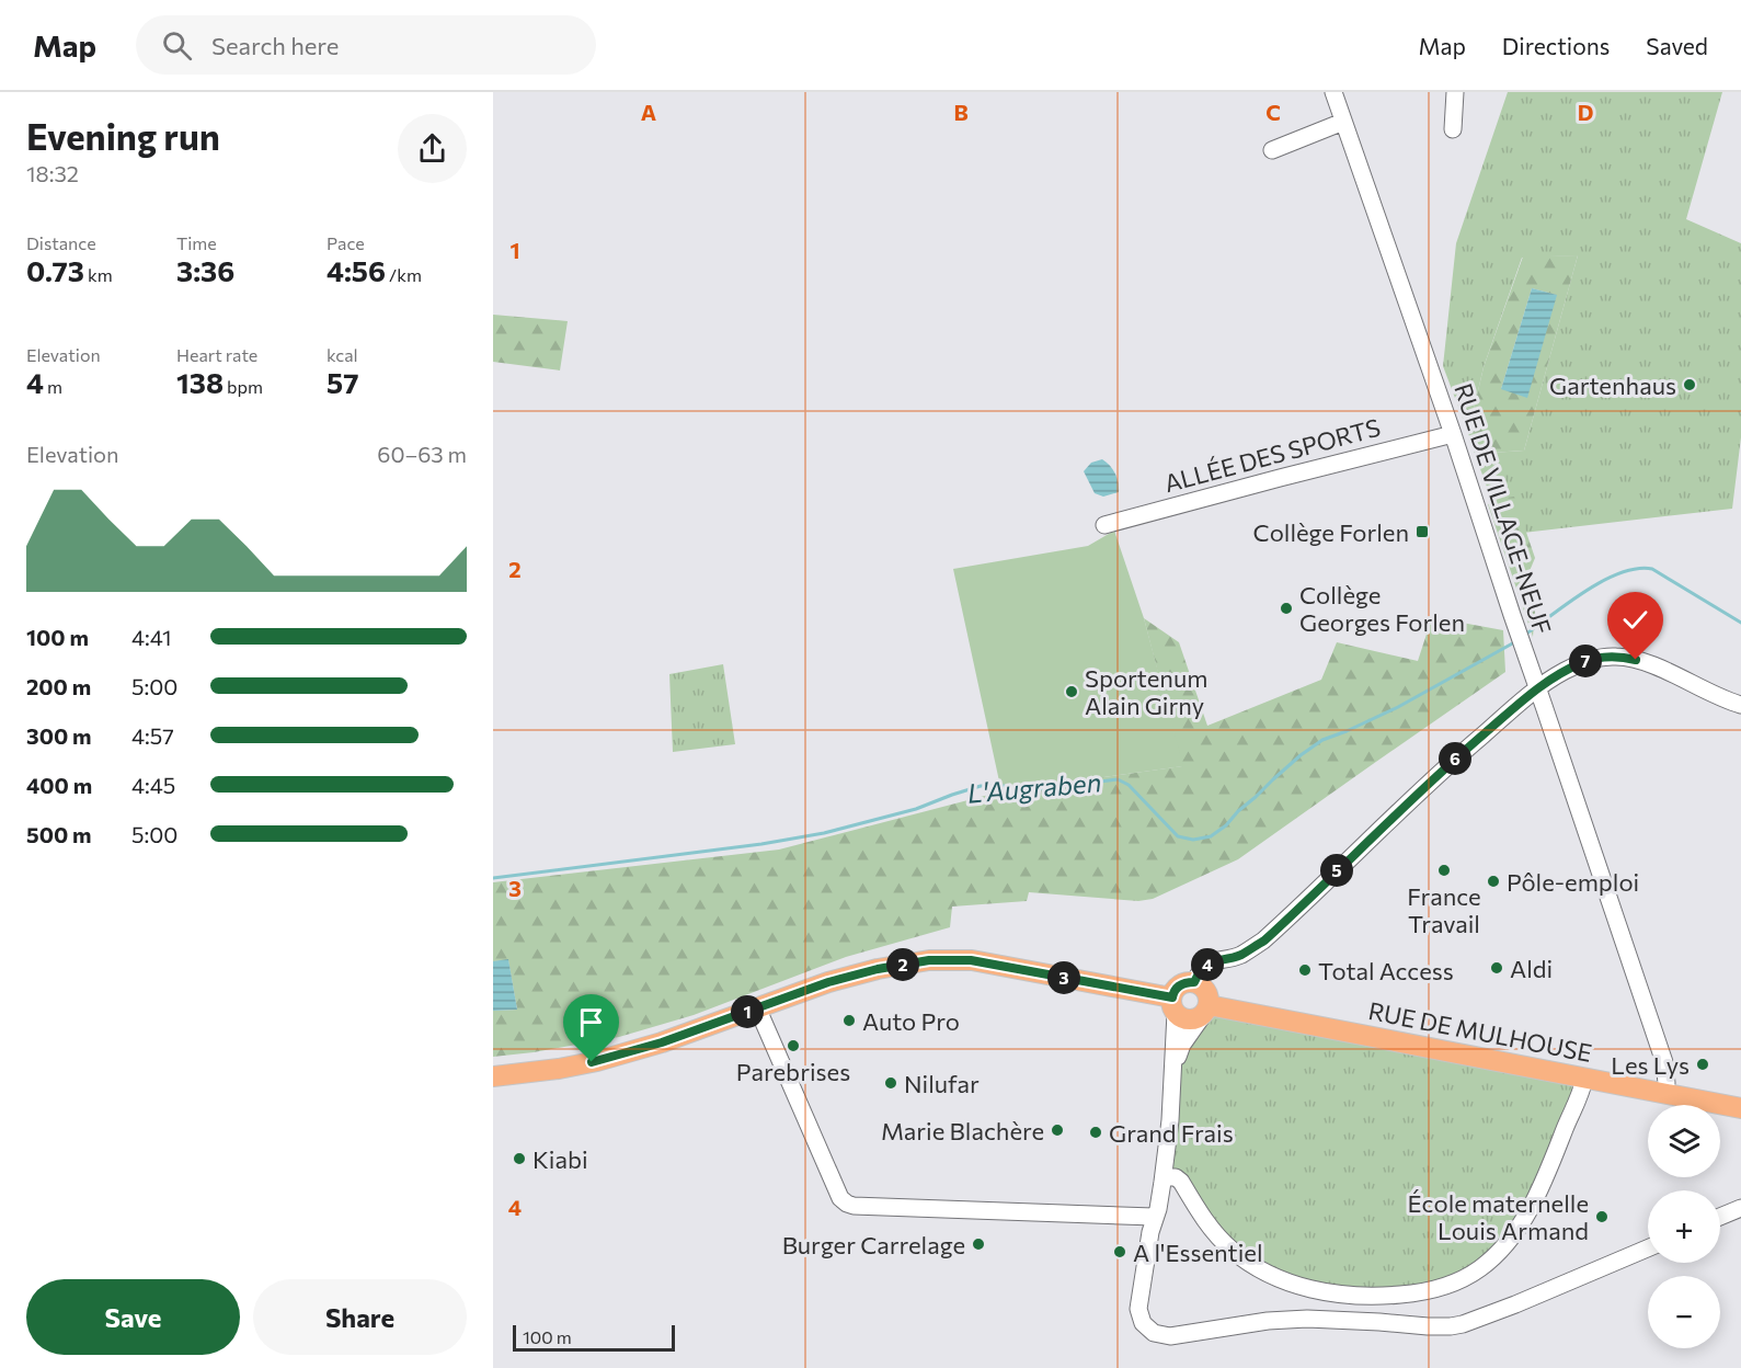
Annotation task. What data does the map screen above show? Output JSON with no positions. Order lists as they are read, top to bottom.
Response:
{
  "streets": {
    "main road": ["RUE DE MULHOUSE"],
    "street": ["ALLÉE DES SPORTS", "RUE DE VILLAGE-NEUF"]
  },
  "crossings": [
    ["ALLÉE DES SPORTS", "RUE DE VILLAGE-NEUF"],
    ["RUE DE VILLAGE-NEUF", "RUE DE MULHOUSE"]
  ],
  "water": ["L'Augraben"],
  "places": {
    "other": [
      "Gartenhaus",
      "Collège Georges Forlen",
      "Sportenum Alain Girny",
      "France Travail",
      "Pôle-emploi",
      "Aldi",
      "Total Access",
      "Auto Pro",
      "Parebrises",
      "Les Lys",
      "Nilufar",
      "Marie Blachère",
      "Grand Frais",
      "Kiabi",
      "École maternelle Louis Armand",
      "Burger Carrelage",
      "A l'Essentiel"
    ],
    "transit": ["Collège Forlen"]
  },
  "scale_bar": "100 m",
  "page": {
    "header": "Map",
    "search": "Search here",
    "nav": ["Map", "Directions", "Saved"],
    "heading": ["Evening run", "18:32"],
    "stats": [
      ["Distance", "0.73 km"],
      ["Time", "3:36"],
      ["Pace", "4:56 /km"],
      ["Elevation", "4 m"],
      ["Heart rate", "138 bpm"],
      ["kcal", "57"]
    ],
    "chart": ["Elevation", "60–63 m"],
    "list": [
      {
        "name": "100 m",
        "note": "4:41"
      },
      {
        "name": "200 m",
        "note": "5:00"
      },
      {
        "name": "300 m",
        "note": "4:57"
      },
      {
        "name": "400 m",
        "note": "4:45"
      },
      {
        "name": "500 m",
        "note": "5:00"
      }
    ],
    "pins": [
      "7",
      "6",
      "5",
      "2",
      "4",
      "3",
      "1"
    ],
    "map_buttons": ["+", "−"],
    "buttons": ["Save", "Share"],
    "scale": "100 m"
  },
  "grid": {
    "columns": [
      "A",
      "B",
      "C",
      "D"
    ],
    "rows": [
      "1",
      "2",
      "3",
      "4"
    ]
  }
}
